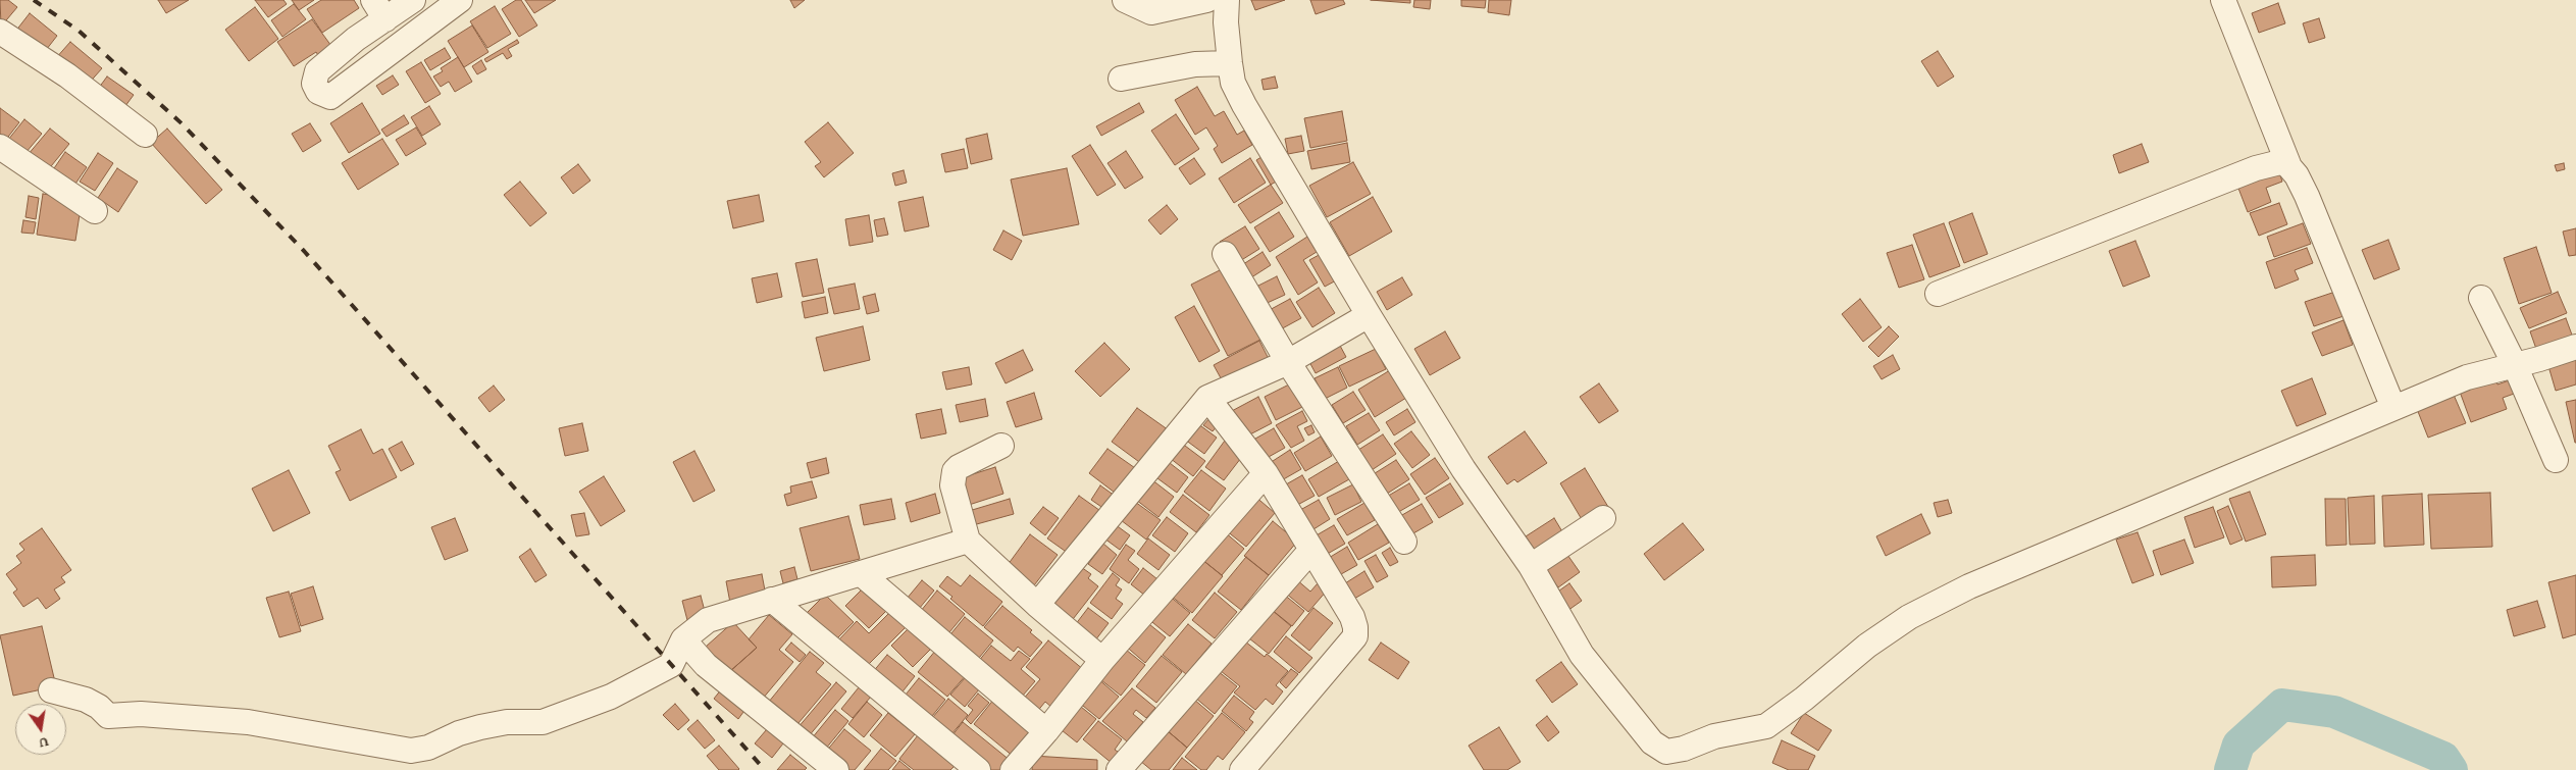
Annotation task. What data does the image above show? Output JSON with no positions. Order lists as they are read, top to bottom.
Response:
{
  "north": "bottom"
}
